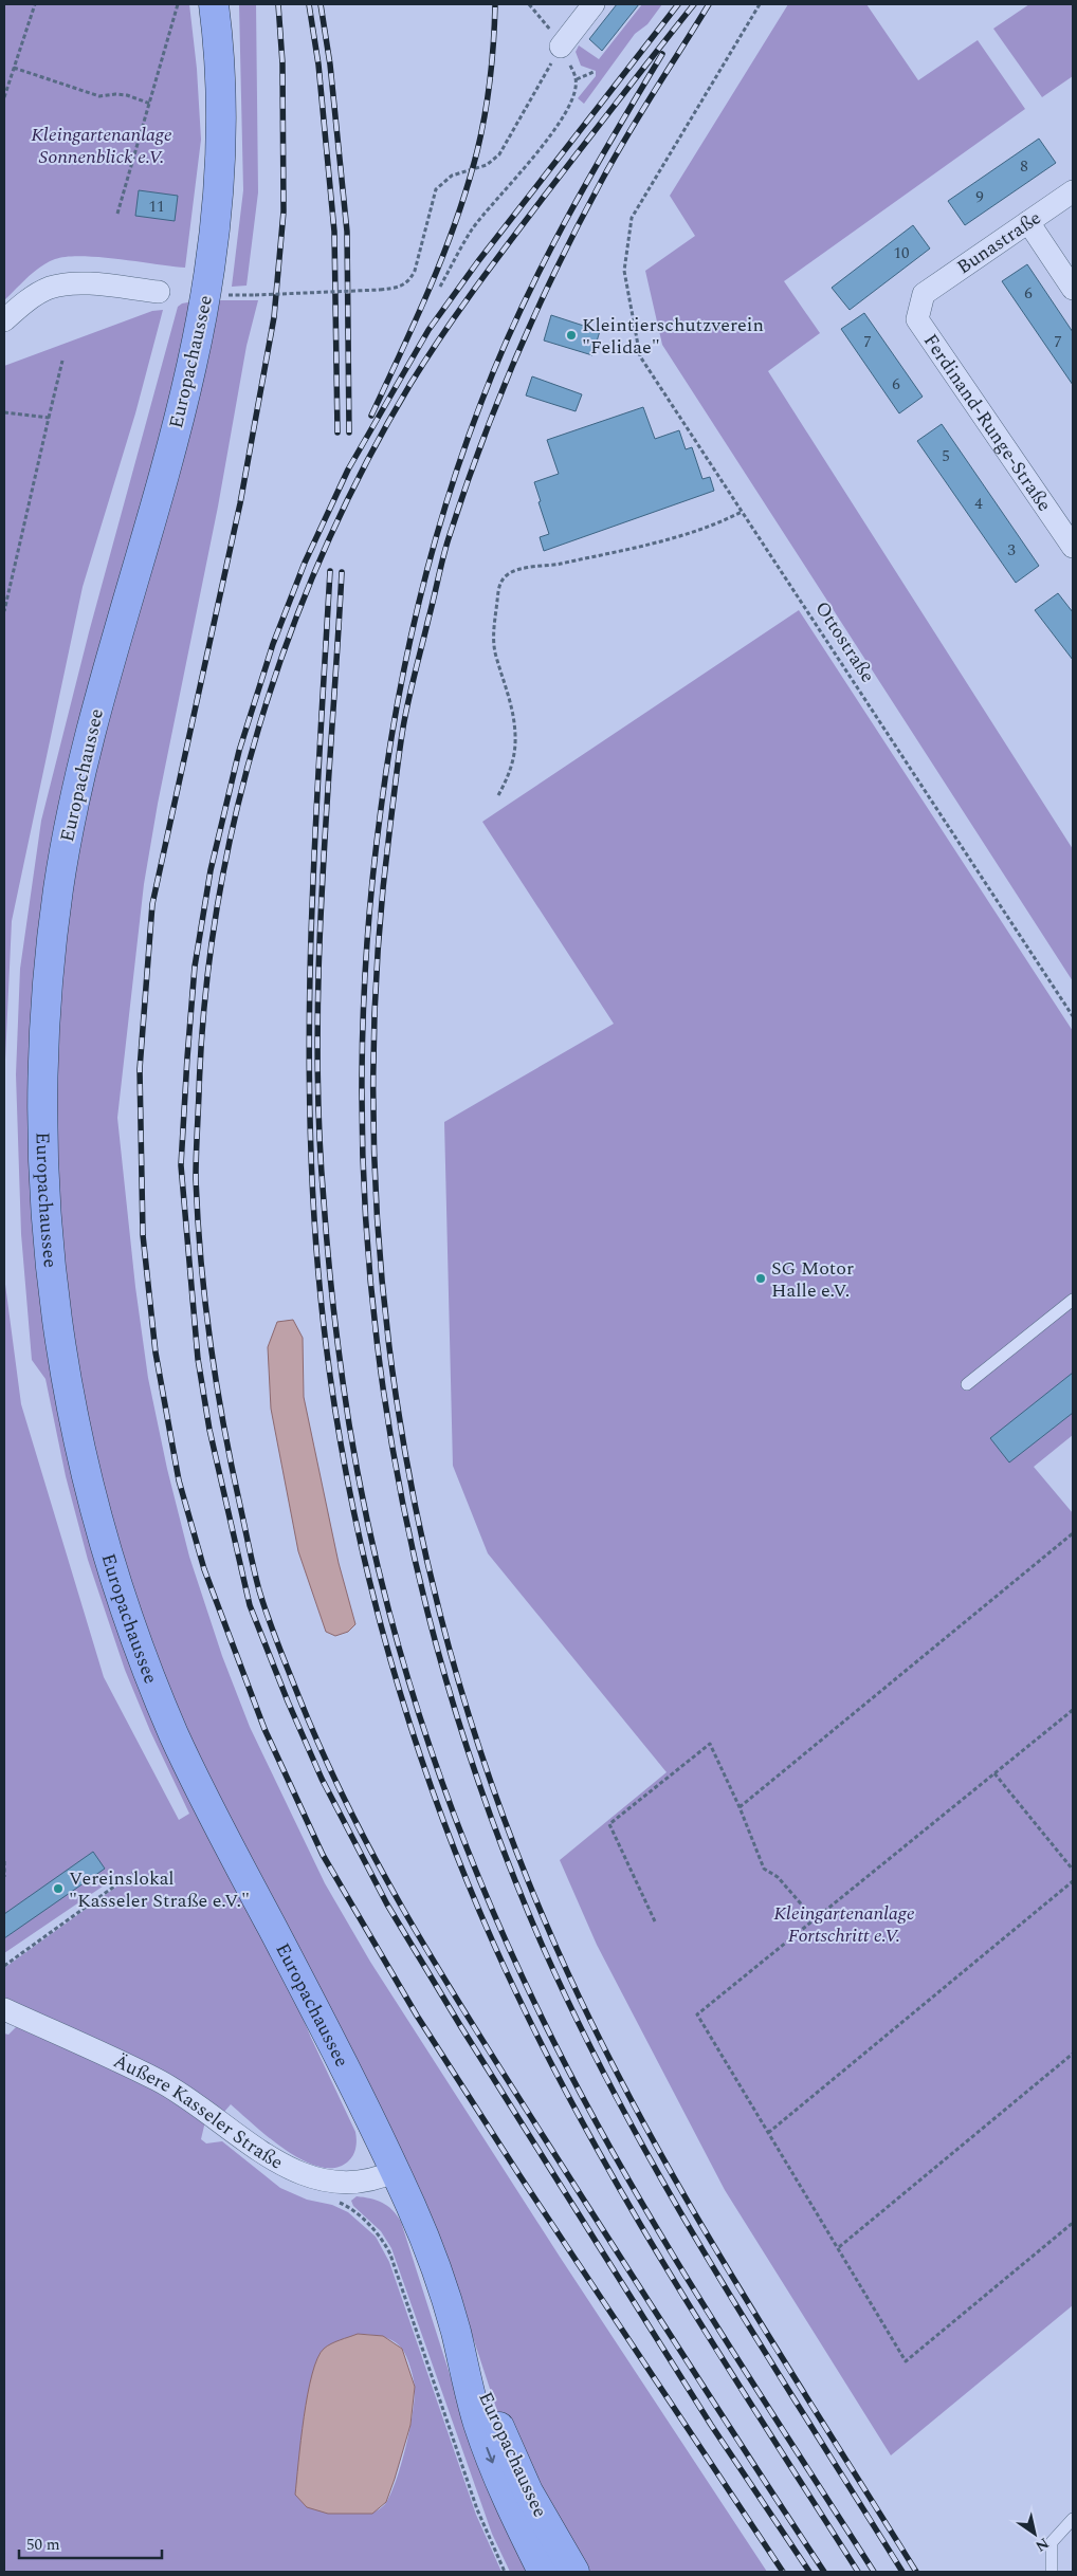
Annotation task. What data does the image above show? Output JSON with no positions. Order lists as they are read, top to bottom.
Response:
{
  "streets": {
    "main road": ["Europachaussee"],
    "street": ["Bunastraße", "Ferdinand-Runge-Straße", "Äußere Kasseler Straße"],
    "path": ["Ottostraße"]
  },
  "crossings": [
    ["Bunastraße", "Ferdinand-Runge-Straße"],
    ["Europachaussee", "Äußere Kasseler Straße"]
  ],
  "parks": ["Kleingartenanlage Sonnenblick e.V.", "Kleingartenanlage Fortschritt e.V."],
  "places": ["Kleintierschutzverein \"Felidae\"", "SG Motor Halle e.V.", "Vereinslokal \"Kasseler Straße e.V.\""],
  "house_numbers": [
    "8",
    "9",
    "11",
    "10",
    "6",
    "7",
    "7",
    "6",
    "5",
    "4",
    "3"
  ],
  "scale_bar": "50 m",
  "north": "bottom right"
}
